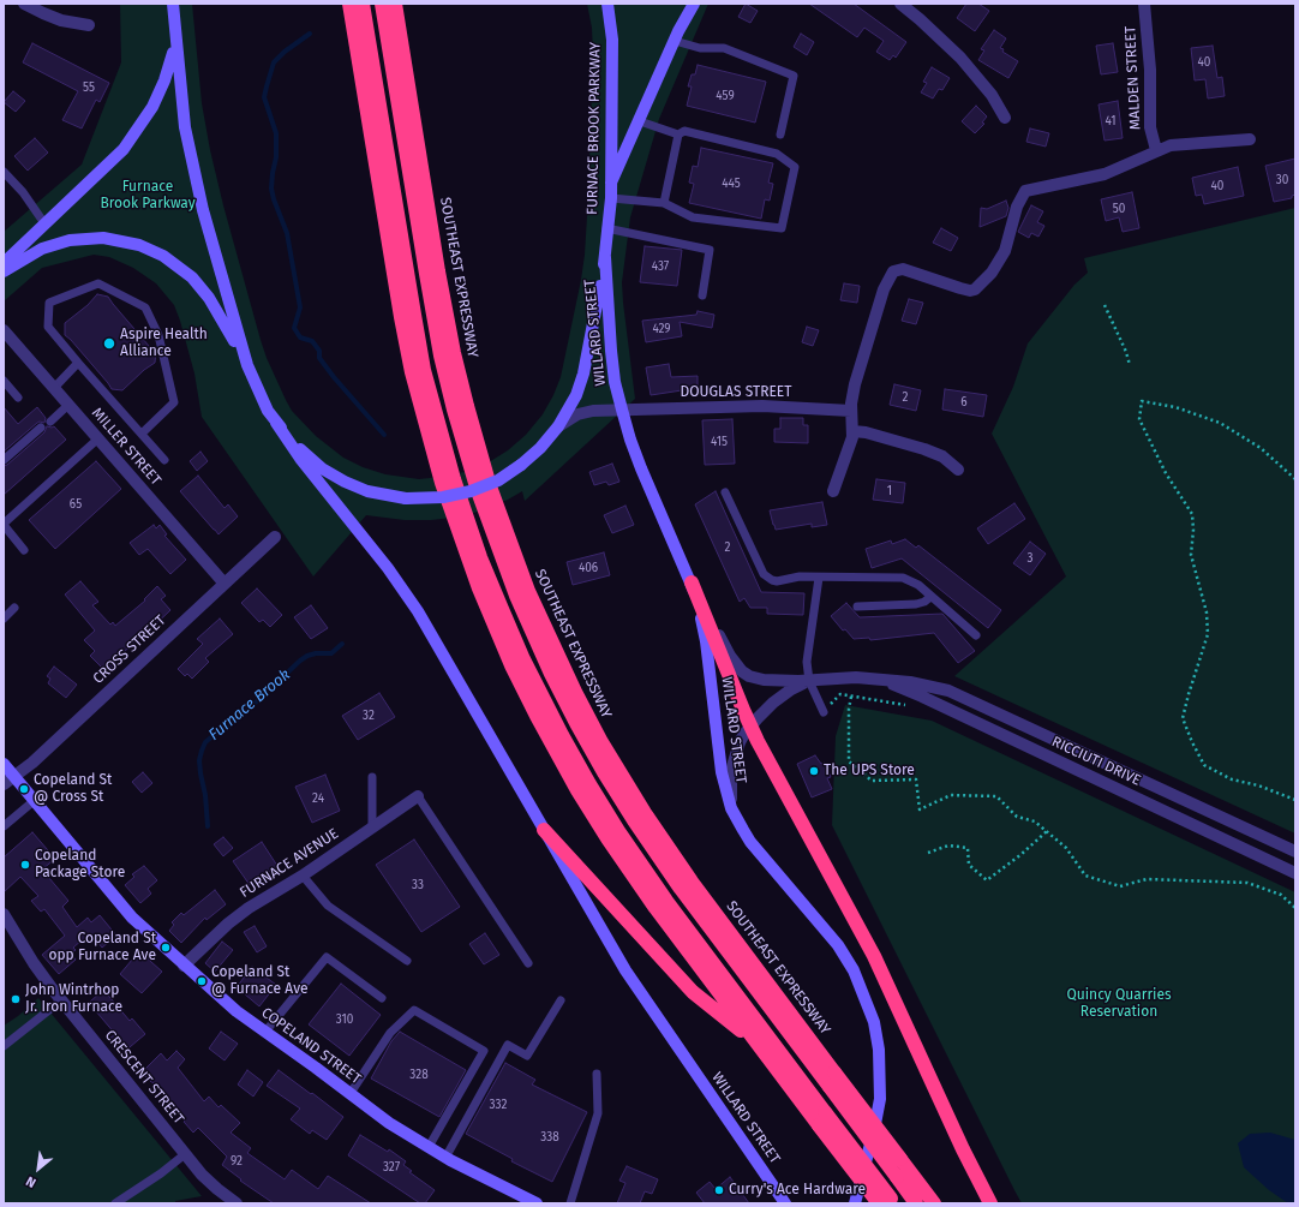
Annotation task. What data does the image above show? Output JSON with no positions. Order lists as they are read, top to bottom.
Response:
{
  "streets": {
    "highway": ["SOUTHEAST EXPRESSWAY"],
    "main road": ["FURNACE BROOK PARKWAY", "WILLARD STREET", "COPELAND STREET"],
    "street": [
      "MALDEN STREET",
      "DOUGLAS STREET",
      "MILLER STREET",
      "CROSS STREET",
      "RICCIUTI DRIVE",
      "FURNACE AVENUE",
      "CRESCENT STREET"
    ]
  },
  "crossings": [
    ["FURNACE BROOK PARKWAY", "WILLARD STREET"],
    ["FURNACE BROOK PARKWAY", "DOUGLAS STREET"],
    ["WILLARD STREET", "DOUGLAS STREET"],
    ["WILLARD STREET", "RICCIUTI DRIVE"],
    ["MILLER STREET", "CROSS STREET"],
    ["CROSS STREET", "COPELAND STREET"],
    ["FURNACE AVENUE", "COPELAND STREET"]
  ],
  "water": ["Furnace Brook"],
  "parks": ["Furnace Brook Parkway", "Quincy Quarries Reservation"],
  "places": [
    "Aspire Health Alliance",
    "The UPS Store",
    "Copeland St @ Cross St",
    "Copeland Package Store",
    "Copeland St opp Furnace Ave",
    "Copeland St @ Furnace Ave",
    "John Wintrhop Jr. Iron Furnace",
    "Curry's Ace Hardware"
  ],
  "house_numbers": [
    "40",
    "55",
    "459",
    "41",
    "30",
    "445",
    "40",
    "50",
    "437",
    "429",
    "2",
    "6",
    "415",
    "1",
    "65",
    "2",
    "3",
    "406",
    "32",
    "24",
    "33",
    "310",
    "328",
    "332",
    "338",
    "92",
    "327"
  ],
  "north": "bottom left"
}
